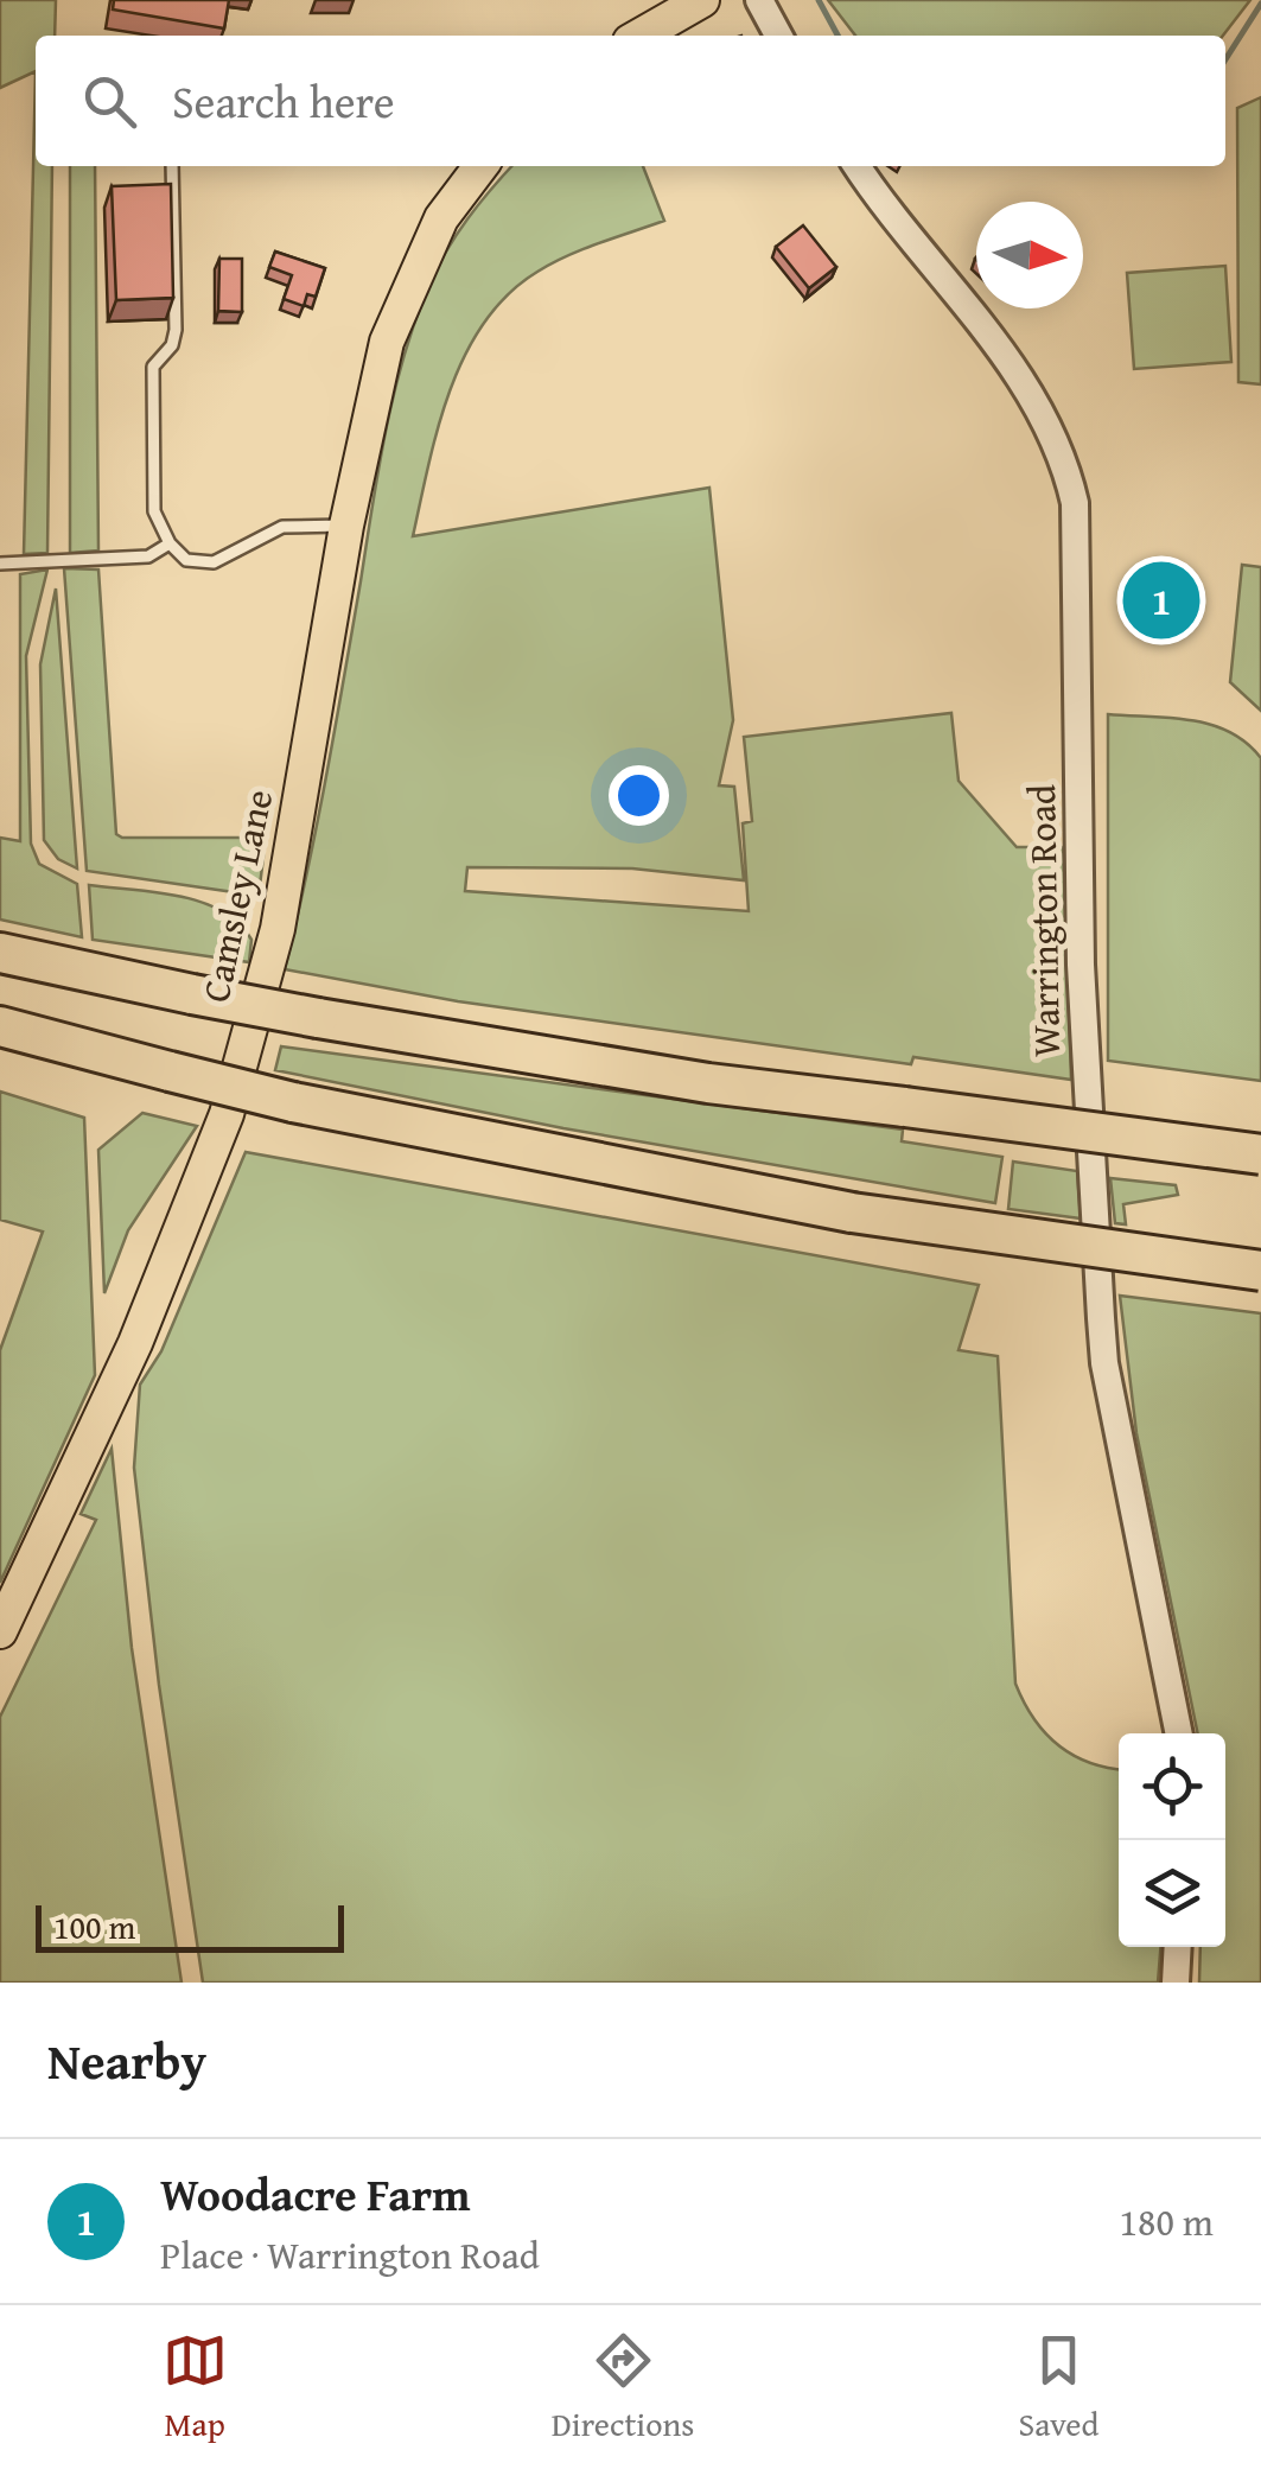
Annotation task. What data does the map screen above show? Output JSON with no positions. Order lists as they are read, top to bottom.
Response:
{
  "streets": {
    "main road": ["Camsley Lane"],
    "street": ["Warrington Road"]
  },
  "scale_bar": "100 m",
  "north": "right",
  "page": {
    "search": "Search here",
    "pins": "1",
    "scale": "100 m",
    "heading": "Nearby",
    "list": [
      {
        "mark": "1",
        "name": "Woodacre Farm",
        "note": "Place · Warrington Road",
        "value": "180 m"
      }
    ],
    "nav": ["Map", "Directions", "Saved"]
  }
}
